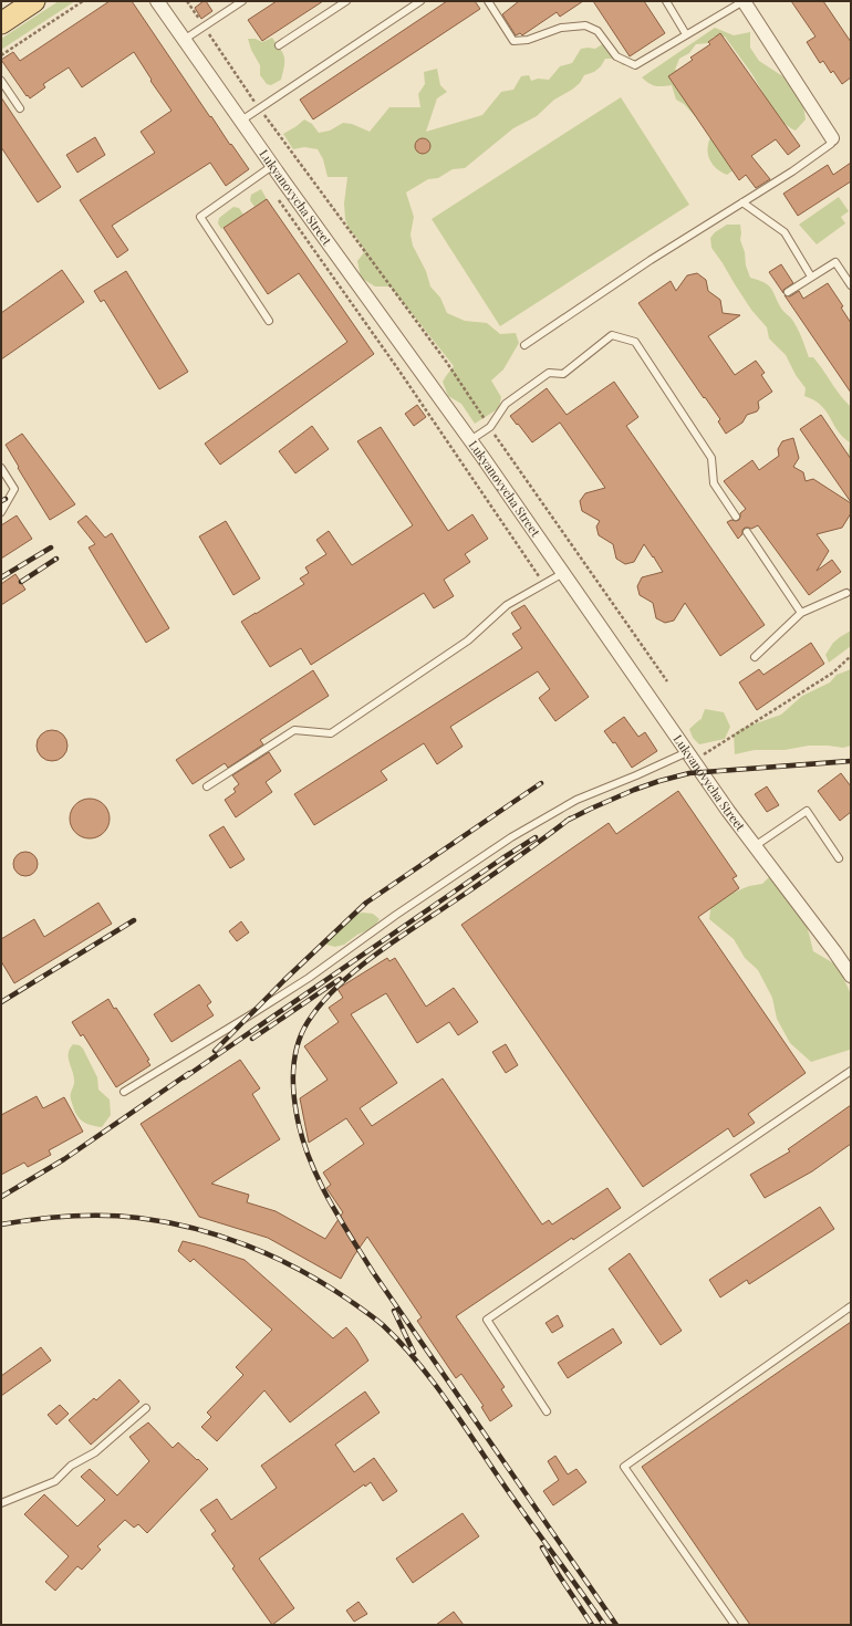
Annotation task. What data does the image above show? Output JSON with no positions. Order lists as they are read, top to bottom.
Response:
{
  "streets": {
    "street": ["Lukyanovycha Street"]
  }
}
